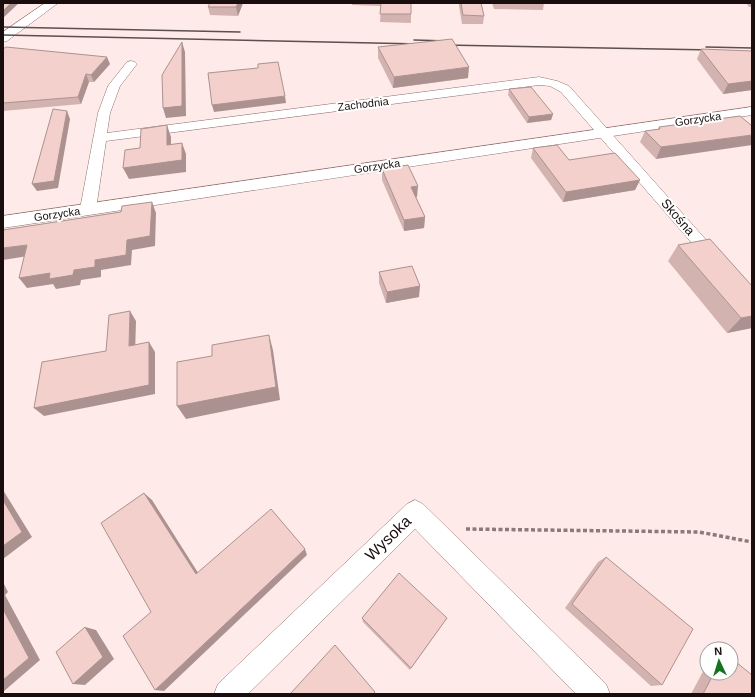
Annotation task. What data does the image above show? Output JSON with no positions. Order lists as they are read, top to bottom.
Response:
{
  "streets": {
    "street": [
      "Zachodnia",
      "Gorzycka",
      "Skośna",
      "Wysoka"
    ]
  },
  "crossings": [
    ["Zachodnia", "Gorzycka"],
    ["Zachodnia", "Skośna"],
    ["Gorzycka", "Skośna"]
  ],
  "north": "top"
}
